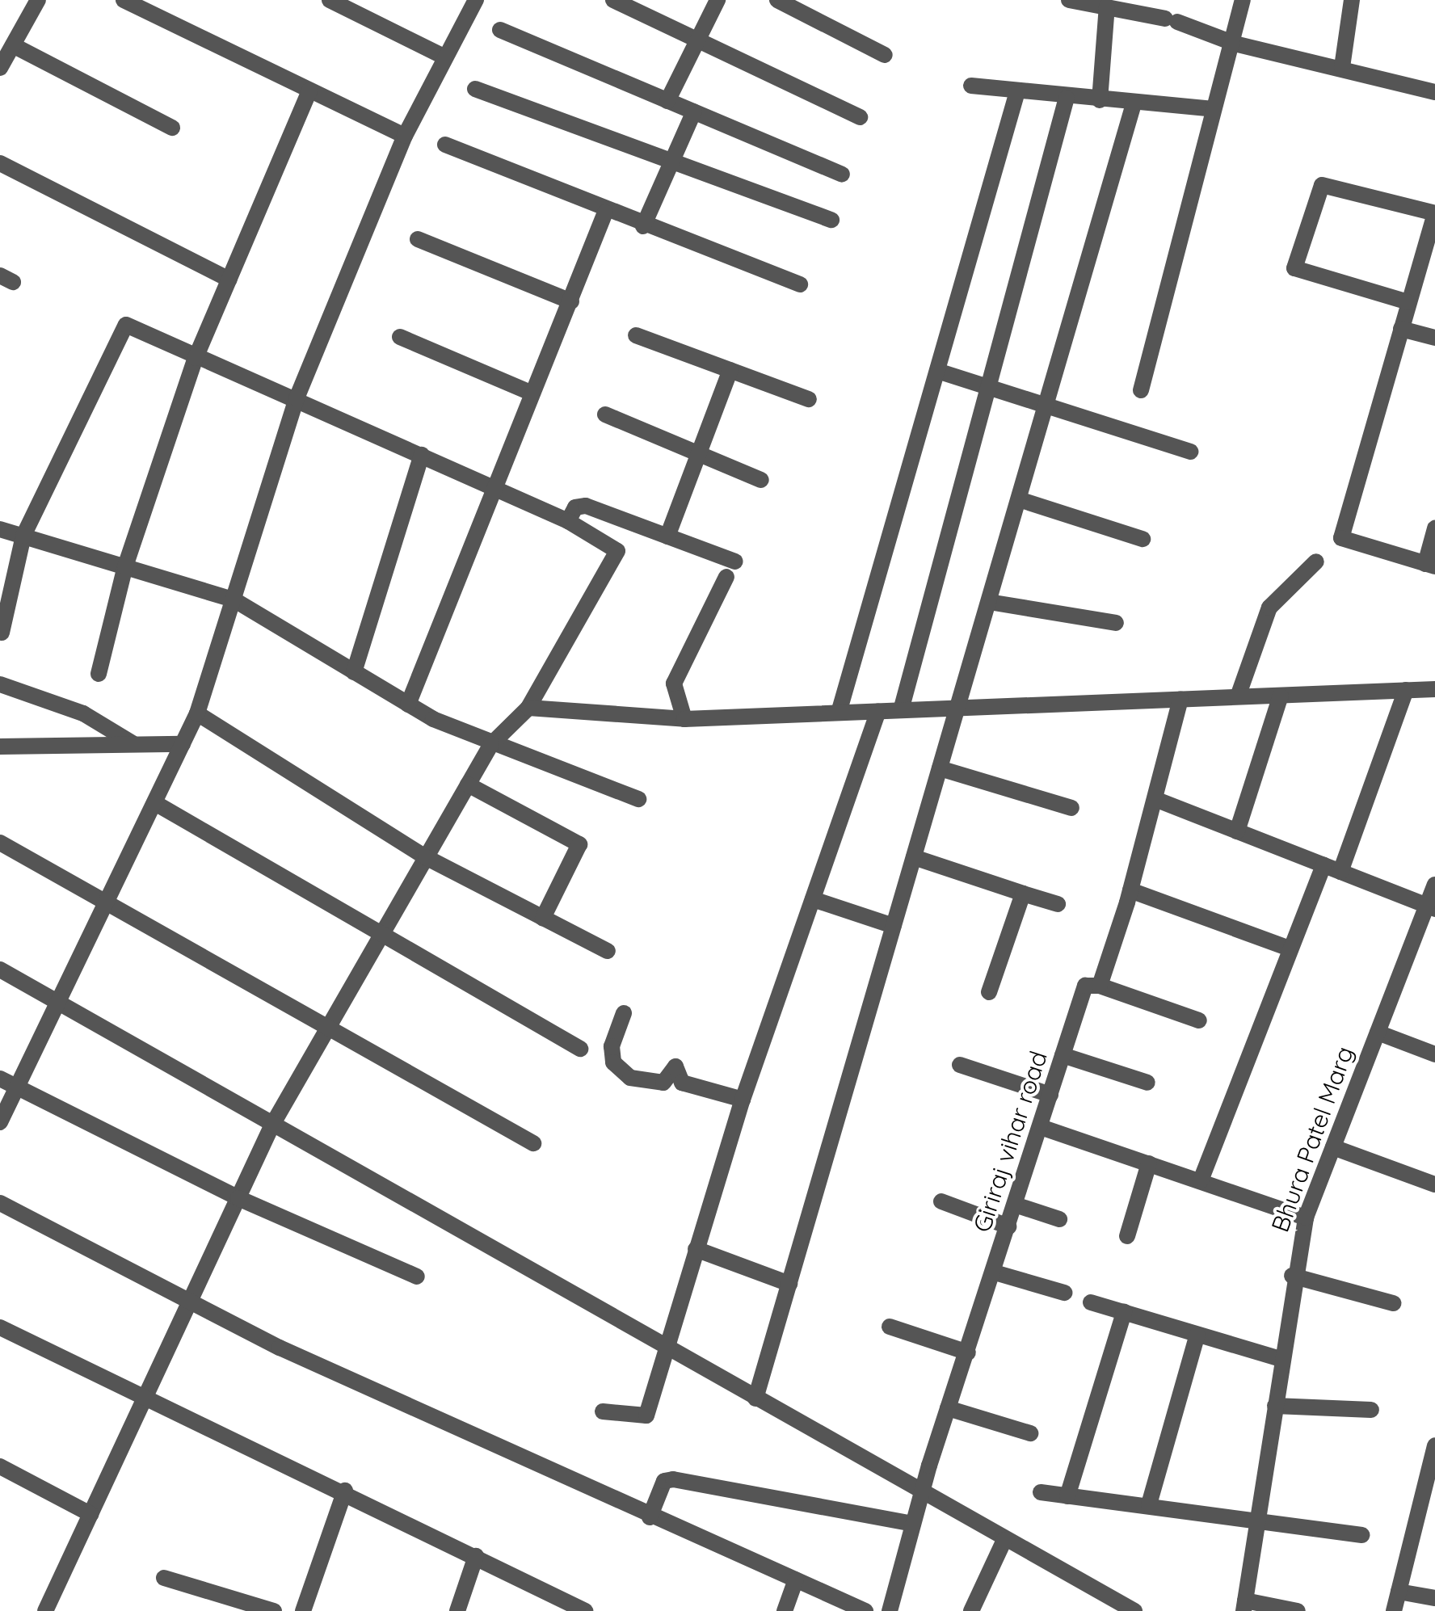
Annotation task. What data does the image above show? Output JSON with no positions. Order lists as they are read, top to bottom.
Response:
{
  "streets": {
    "street": ["Bhura Patel Marg", "Giriraj vihar road"]
  }
}
